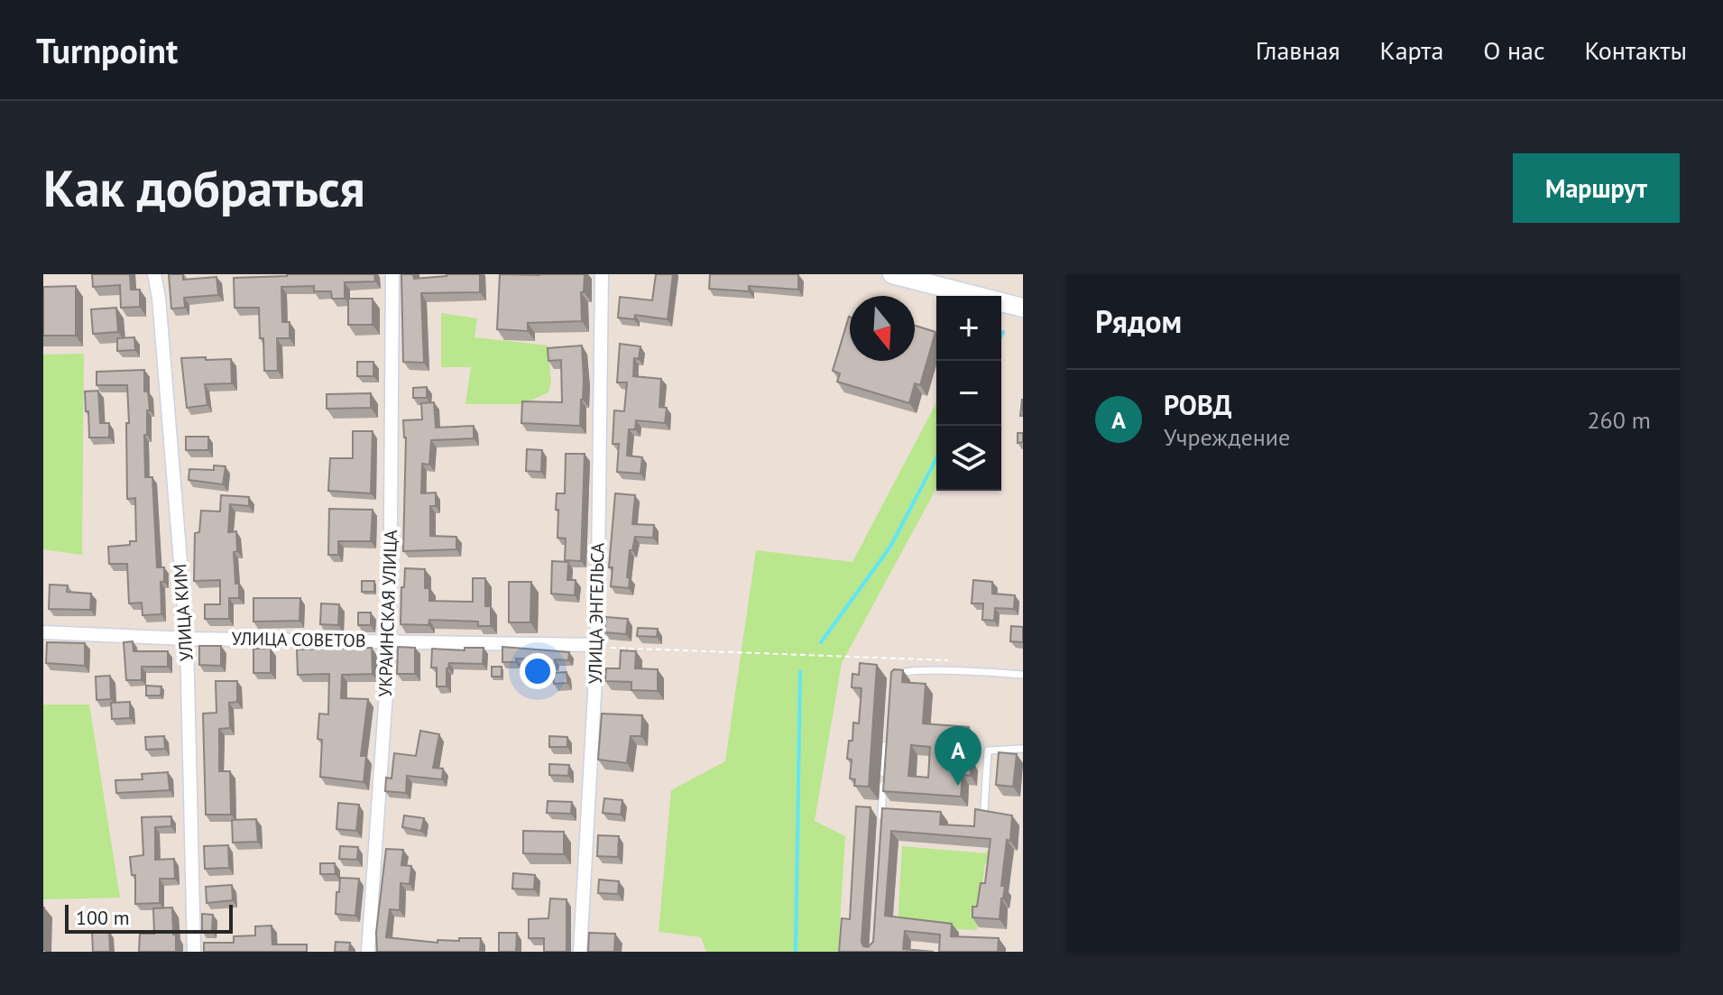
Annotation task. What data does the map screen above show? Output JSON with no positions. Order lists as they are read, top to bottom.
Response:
{
  "streets": {
    "street": [
      "УЛИЦА КИМ",
      "УКРАИНСКАЯ УЛИЦА",
      "УЛИЦА ЭНГЕЛЬСА",
      "УЛИЦА СОВЕТОВ"
    ]
  },
  "crossings": [
    ["УЛИЦА КИМ", "УЛИЦА СОВЕТОВ"],
    ["УКРАИНСКАЯ УЛИЦА", "УЛИЦА СОВЕТОВ"],
    ["УЛИЦА ЭНГЕЛЬСА", "УЛИЦА СОВЕТОВ"]
  ],
  "scale_bar": "100 m",
  "north": "bottom",
  "page": {
    "header": "Turnpoint",
    "nav": [
      "Главная",
      "Карта",
      "О нас",
      "Контакты"
    ],
    "buttons": "Маршрут",
    "title": "Как добраться",
    "heading": "Рядом",
    "map_buttons": ["+", "−"],
    "list": [
      {
        "mark": "A",
        "name": "РОВД",
        "note": "Учреждение",
        "value": "260 m"
      }
    ],
    "pins": "A",
    "scale": "100 m"
  }
}
